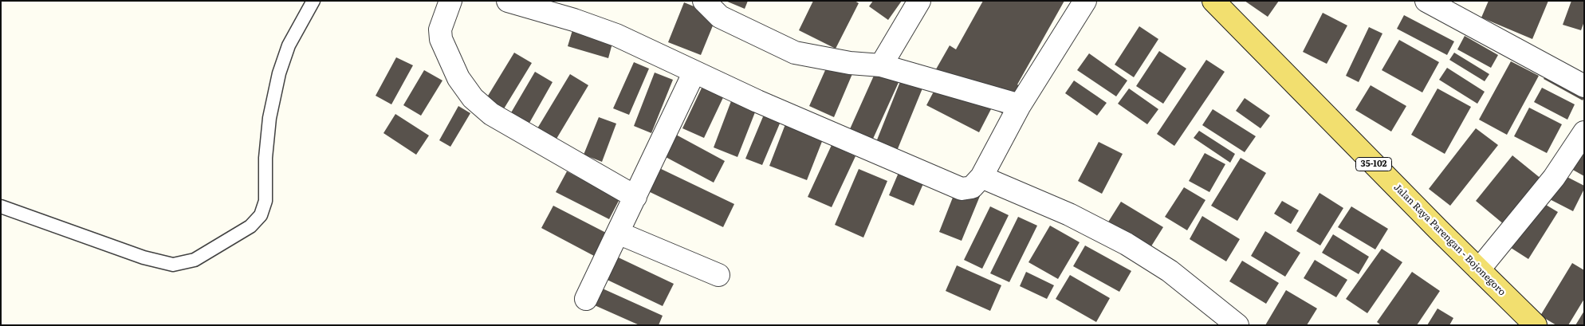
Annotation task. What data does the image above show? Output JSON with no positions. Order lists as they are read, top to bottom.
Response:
{
  "streets": {
    "main road": ["35-102", "Jalan Raya Parengan - Bojonegoro"]
  }
}
